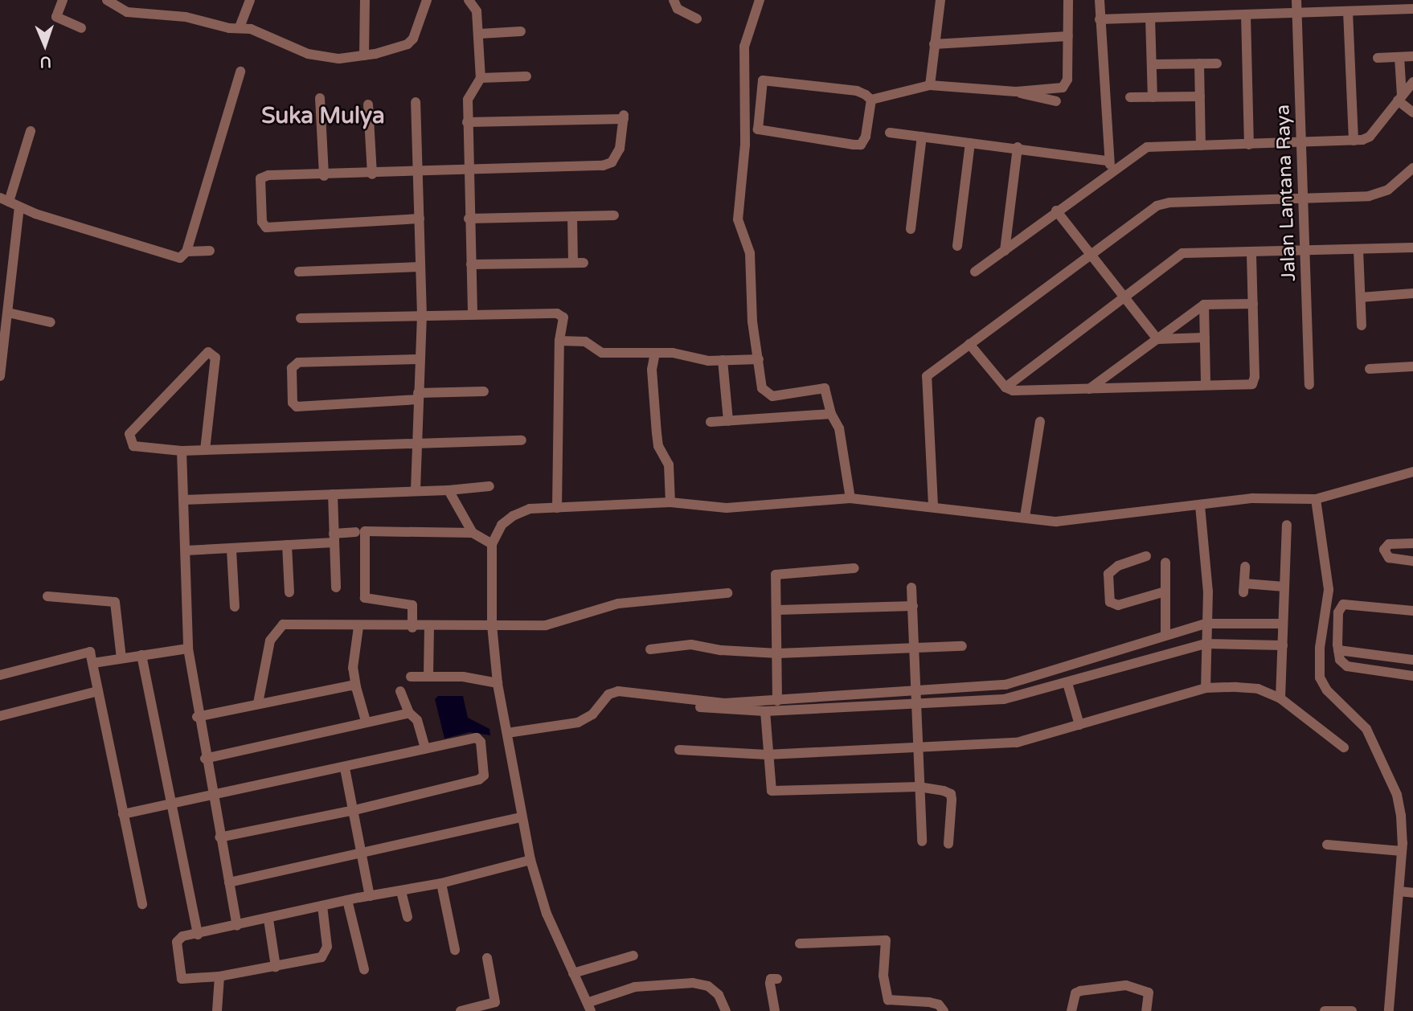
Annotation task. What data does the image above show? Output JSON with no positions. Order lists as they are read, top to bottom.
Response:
{
  "streets": {
    "street": ["Jalan Lantana Raya"]
  },
  "districts": ["Suka Mulya"],
  "north": "bottom"
}
